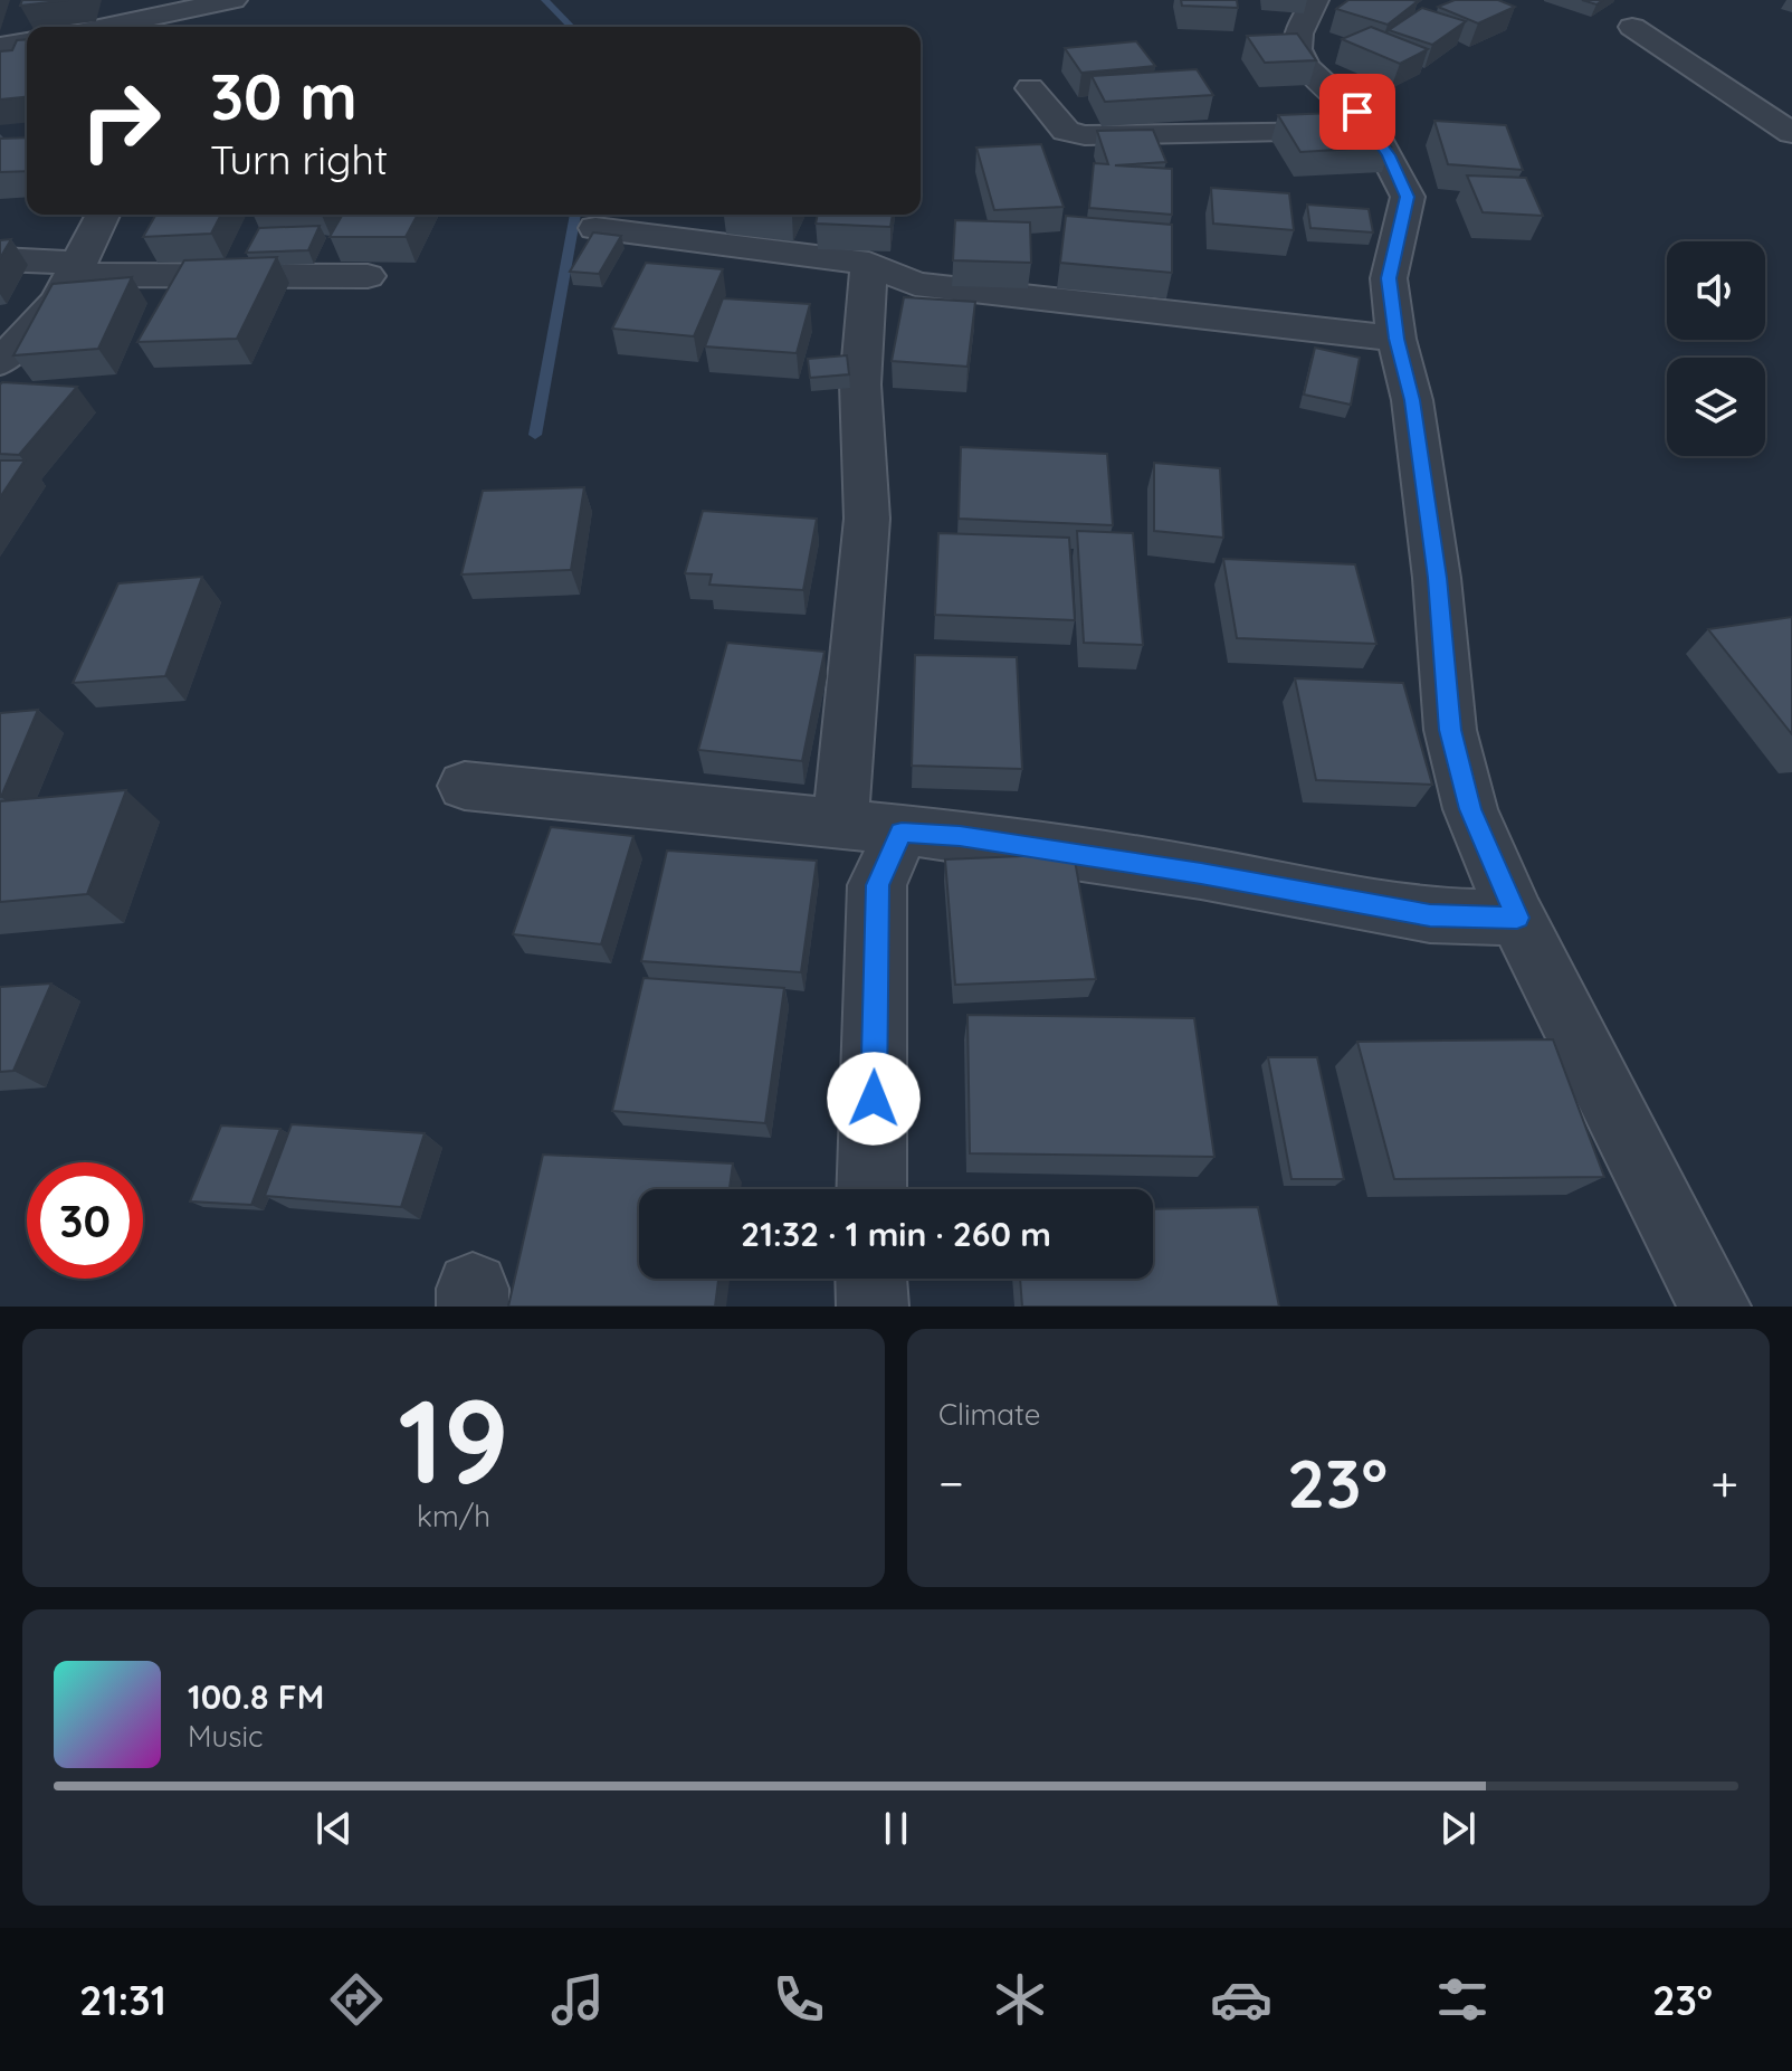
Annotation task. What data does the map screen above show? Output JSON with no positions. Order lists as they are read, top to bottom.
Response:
{
  "page": {
    "turn": ["30 m", "Turn right"],
    "limit": "30",
    "trip": "21:32 · 1 min · 260 m",
    "tile": [
      ["19", "km/h"],
      "Climate"
    ],
    "heat": ["−", "23°", "+"],
    "song": ["100.8 FM", "Music"],
    "tabs": ["21:31", "23°"]
  }
}
